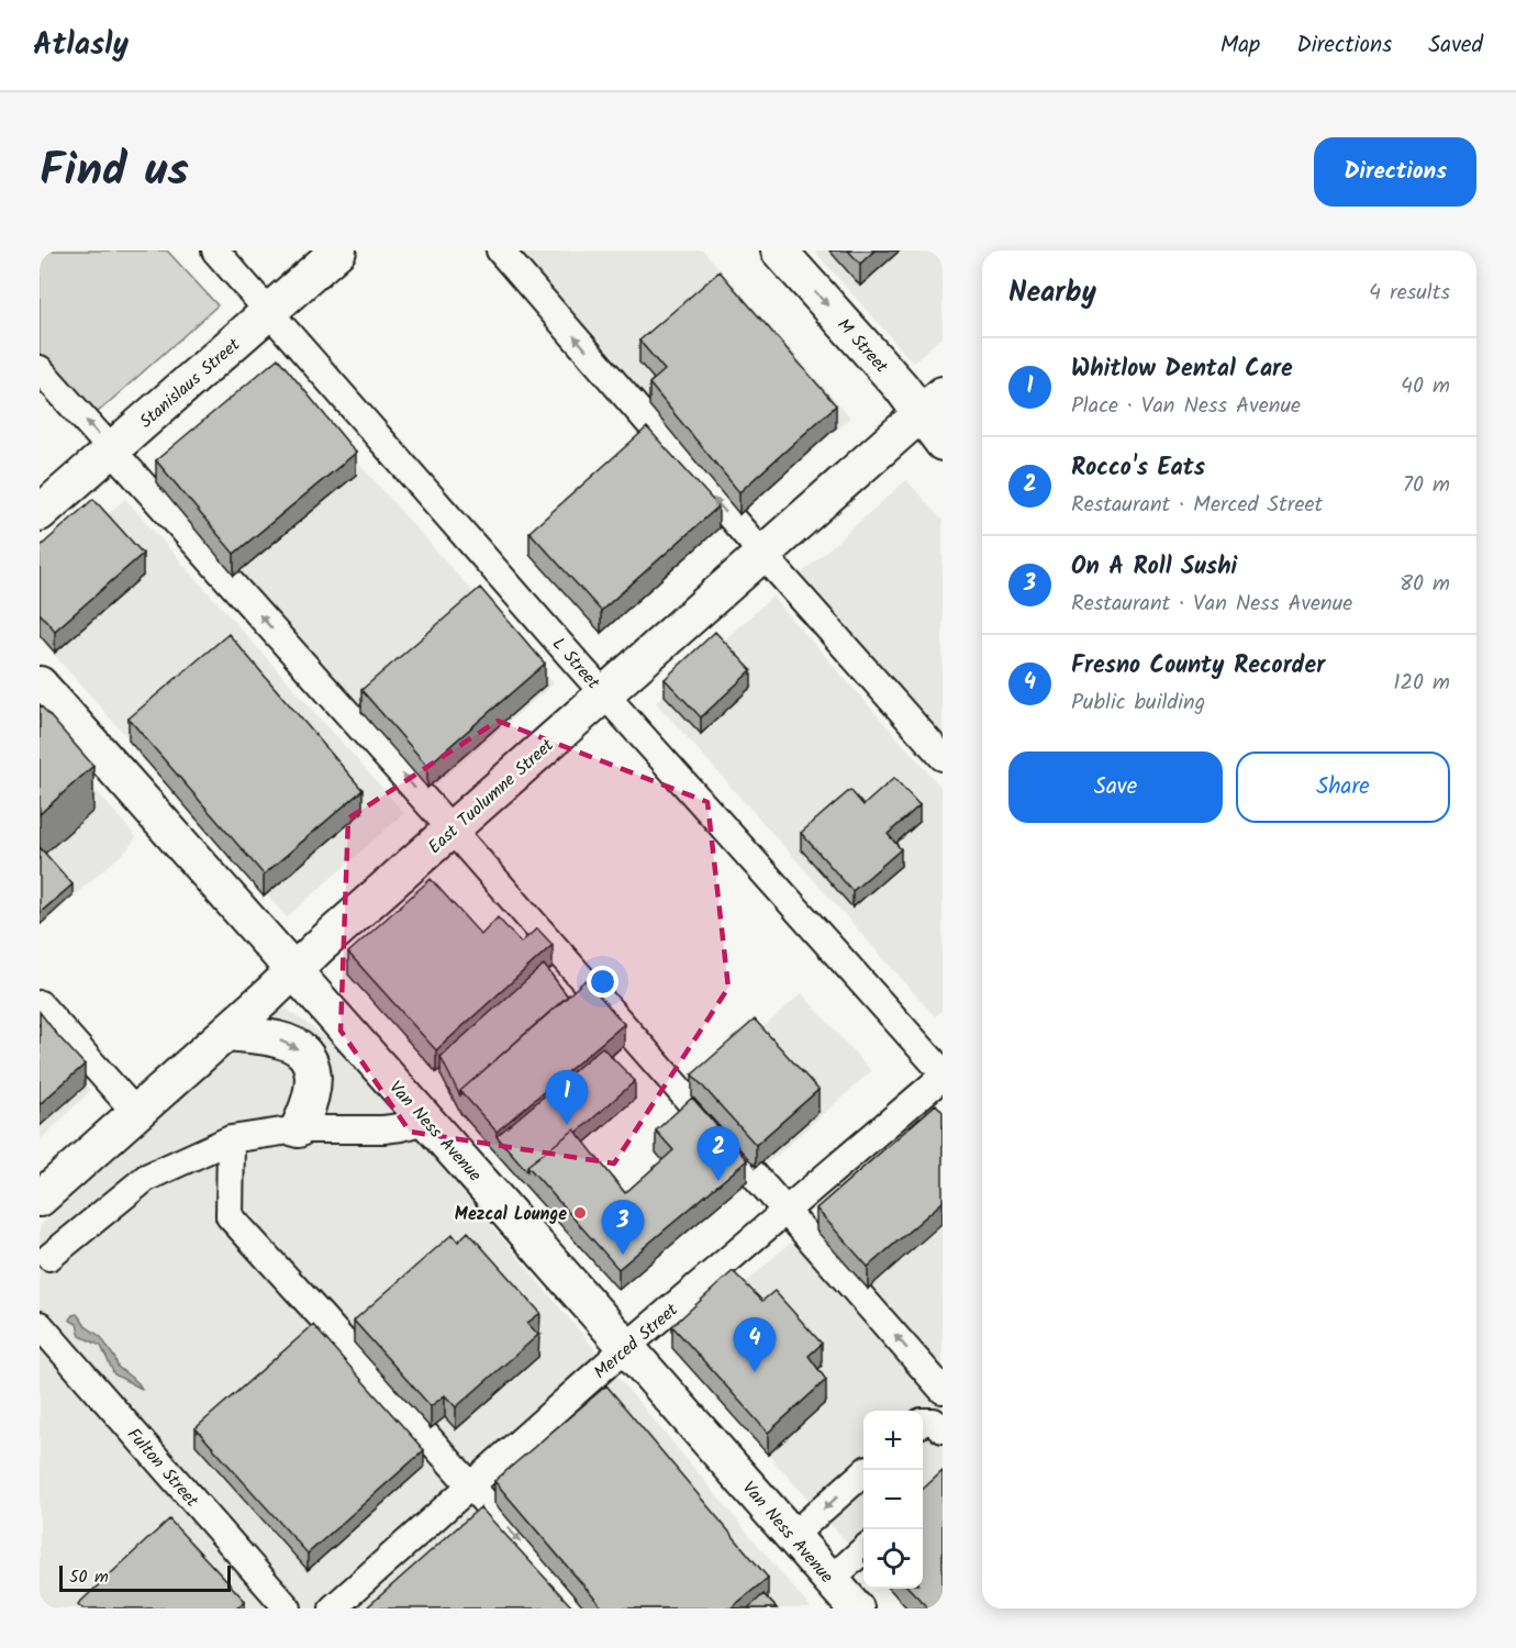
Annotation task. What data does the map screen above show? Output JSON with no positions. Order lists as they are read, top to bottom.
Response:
{
  "streets": {
    "main road": [
      "M Street",
      "Stanislaus Street",
      "East Tuolumne Street",
      "Van Ness Avenue"
    ],
    "street": ["L Street", "Merced Street", "Fulton Street"]
  },
  "crossings": [
    ["M Street", "East Tuolumne Street"],
    ["Stanislaus Street", "L Street"],
    ["L Street", "East Tuolumne Street"],
    ["L Street", "Merced Street"],
    ["East Tuolumne Street", "Van Ness Avenue"],
    ["Van Ness Avenue", "Merced Street"]
  ],
  "one_way": ["M Street"],
  "places": ["Mezcal Lounge"],
  "scale_bar": "50 m",
  "page": {
    "header": "Atlasly",
    "nav": ["Map", "Directions", "Saved"],
    "title": "Find us",
    "buttons": [
      "Directions",
      ["Save", "Share"]
    ],
    "heading": ["Nearby", "4 results"],
    "list": [
      {
        "mark": "1",
        "name": "Whitlow Dental Care",
        "note": "Place · Van Ness Avenue",
        "value": "40 m"
      },
      {
        "mark": "2",
        "name": "Rocco's Eats",
        "note": "Restaurant · Merced Street",
        "value": "70 m"
      },
      {
        "mark": "3",
        "name": "On A Roll Sushi",
        "note": "Restaurant · Van Ness Avenue",
        "value": "80 m"
      },
      {
        "mark": "4",
        "name": "Fresno County Recorder",
        "note": "Public building",
        "value": "120 m"
      }
    ],
    "pins": [
      "1",
      "2",
      "3",
      "4"
    ],
    "map_buttons": ["+", "−"],
    "scale": "50 m"
  }
}
